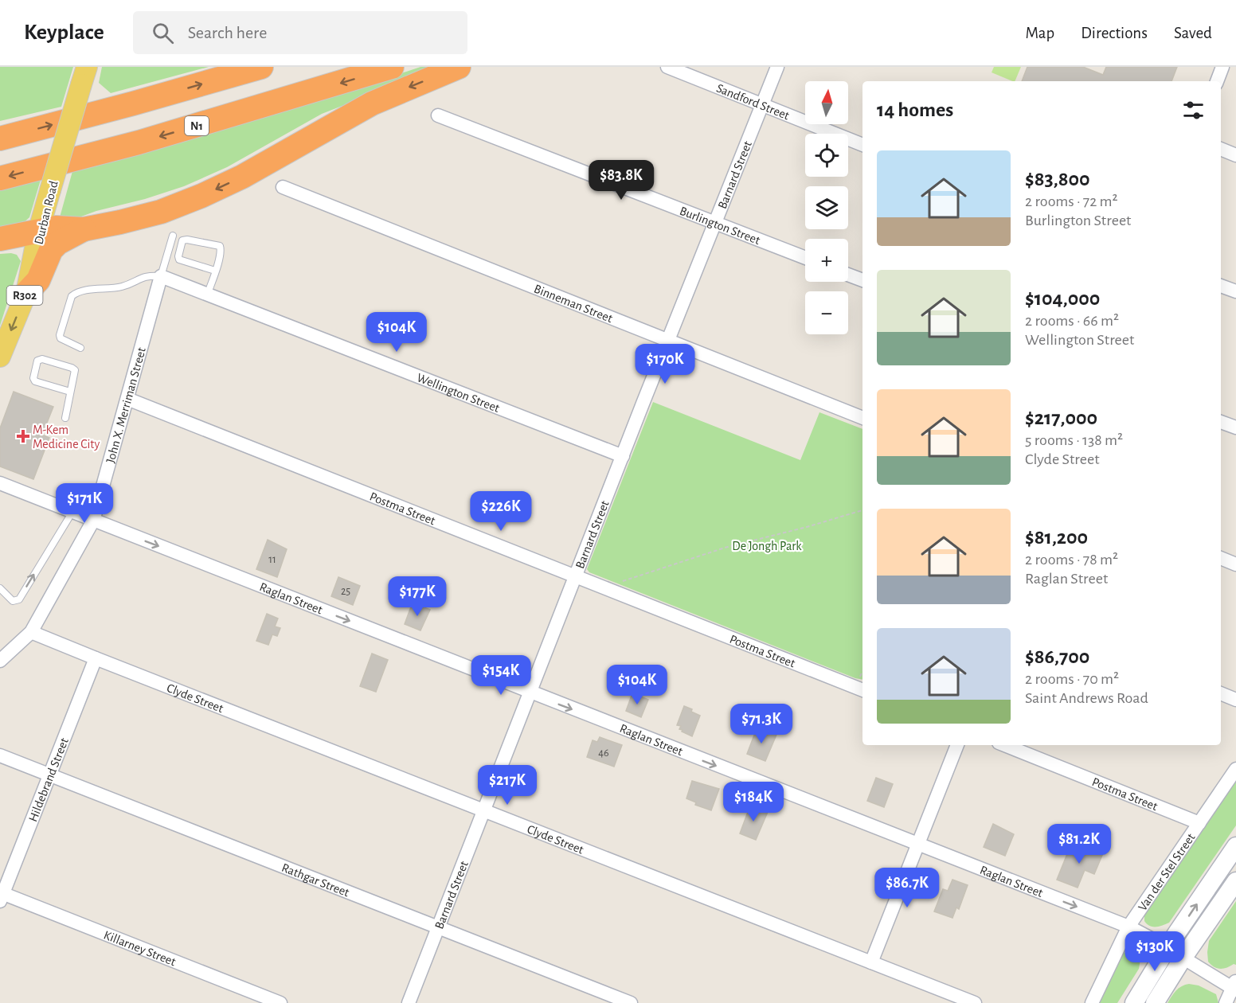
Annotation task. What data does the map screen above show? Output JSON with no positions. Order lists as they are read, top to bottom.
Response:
{
  "streets": {
    "highway": ["N1"],
    "main road": ["Durban Road", "R302"],
    "street": [
      "Sandford Street",
      "Barnard Street",
      "Burlington Street",
      "Binneman Street",
      "Wellington Street",
      "John X. Merriman Street",
      "Postma Street",
      "Raglan Street",
      "Clyde Street",
      "Hildebrand Street",
      "Van der Stel Street",
      "Rathgar Street",
      "Killarney Street"
    ]
  },
  "crossings": [
    ["Sandford Street", "Barnard Street"],
    ["Barnard Street", "Burlington Street"],
    ["Barnard Street", "Binneman Street"],
    ["Barnard Street", "Wellington Street"],
    ["Barnard Street", "Postma Street"],
    ["Barnard Street", "Raglan Street"],
    ["Barnard Street", "Clyde Street"],
    ["Barnard Street", "Rathgar Street"],
    ["Wellington Street", "John X. Merriman Street"],
    ["John X. Merriman Street", "Postma Street"],
    ["John X. Merriman Street", "Raglan Street"],
    ["John X. Merriman Street", "Clyde Street"],
    ["Postma Street", "Van der Stel Street"],
    ["Raglan Street", "Van der Stel Street"],
    ["Clyde Street", "Hildebrand Street"],
    ["Hildebrand Street", "Rathgar Street"],
    ["Hildebrand Street", "Killarney Street"]
  ],
  "one_way": ["Raglan Street"],
  "parks": ["De Jongh Park"],
  "places": {
    "health": ["M-Kem Medicine City"]
  },
  "house_numbers": ["11", "25", "46"],
  "north": "top",
  "page": {
    "header": "Keyplace",
    "search": "Search here",
    "nav": ["Map", "Directions", "Saved"],
    "map_buttons": ["+", "−"],
    "heading": "14 homes",
    "list": [
      {
        "name": "$83,800",
        "note": "2 rooms · 72 m² · Burlington Street"
      },
      {
        "name": "$104,000",
        "note": "2 rooms · 66 m² · Wellington Street"
      },
      {
        "name": "$217,000",
        "note": "5 rooms · 138 m² · Clyde Street"
      },
      {
        "name": "$81,200",
        "note": "2 rooms · 78 m² · Raglan Street"
      },
      {
        "name": "$86,700",
        "note": "2 rooms · 70 m² · Saint Andrews Road"
      }
    ],
    "price": [
      "$83.8K",
      "$104K",
      "$170K",
      "$171K",
      "$226K",
      "$177K",
      "$154K",
      "$104K",
      "$71.3K",
      "$217K",
      "$184K",
      "$81.2K",
      "$86.7K",
      "$130K"
    ]
  }
}
